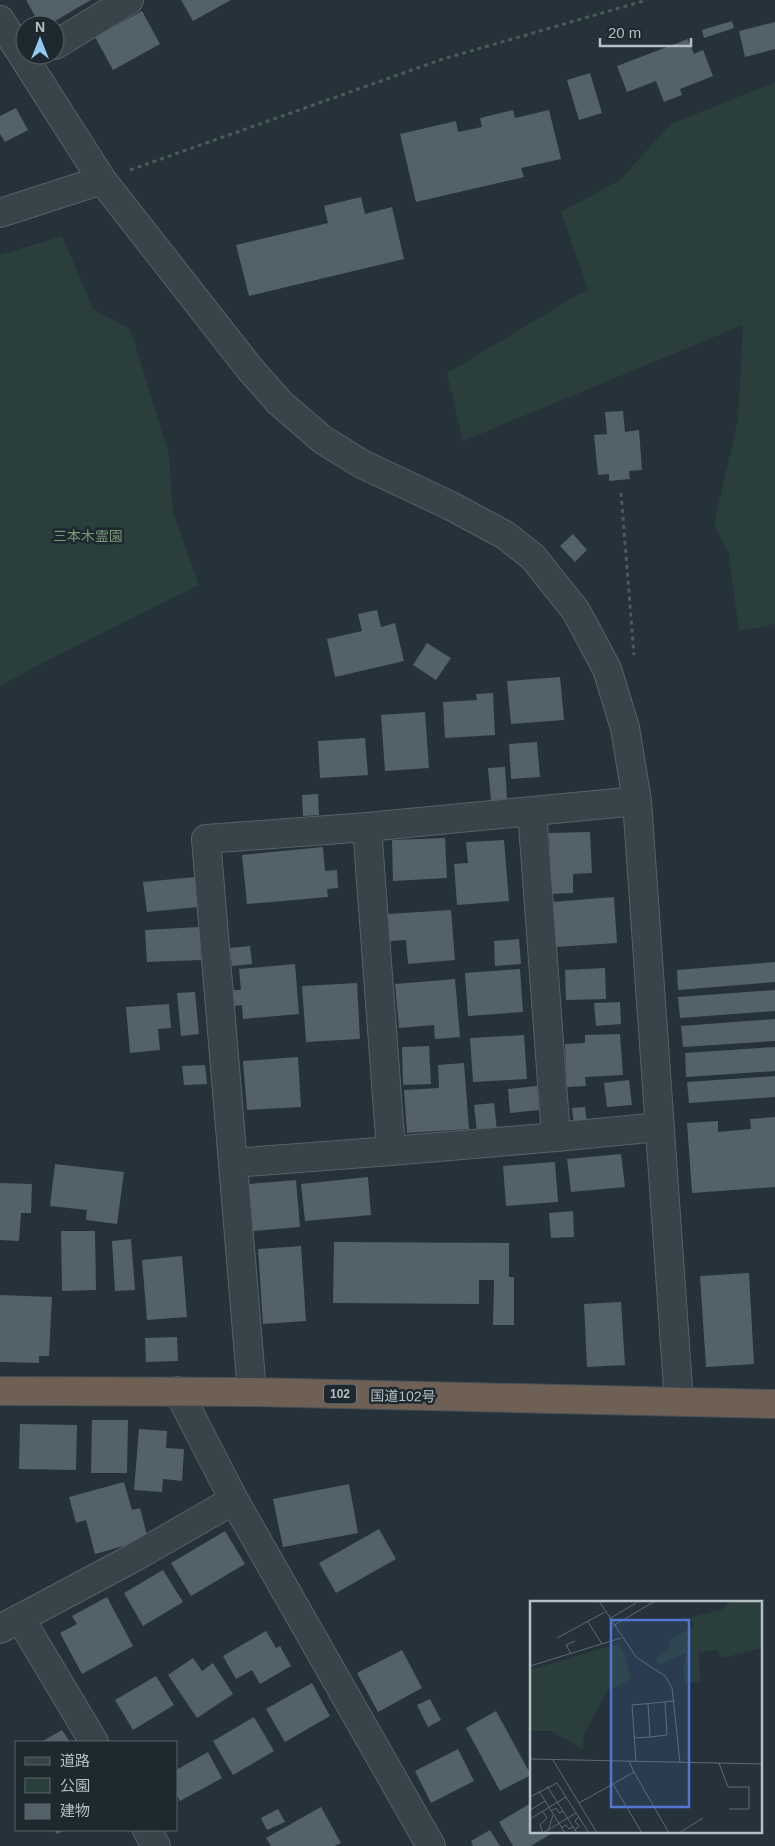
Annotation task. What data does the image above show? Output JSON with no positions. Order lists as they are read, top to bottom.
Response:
{
  "streets": {
    "highway": ["102", "国道102号"]
  },
  "parks": ["三本木霊園"],
  "legend": ["道路", "公園", "建物"],
  "scale_bar": "20 m",
  "north": "top"
}
